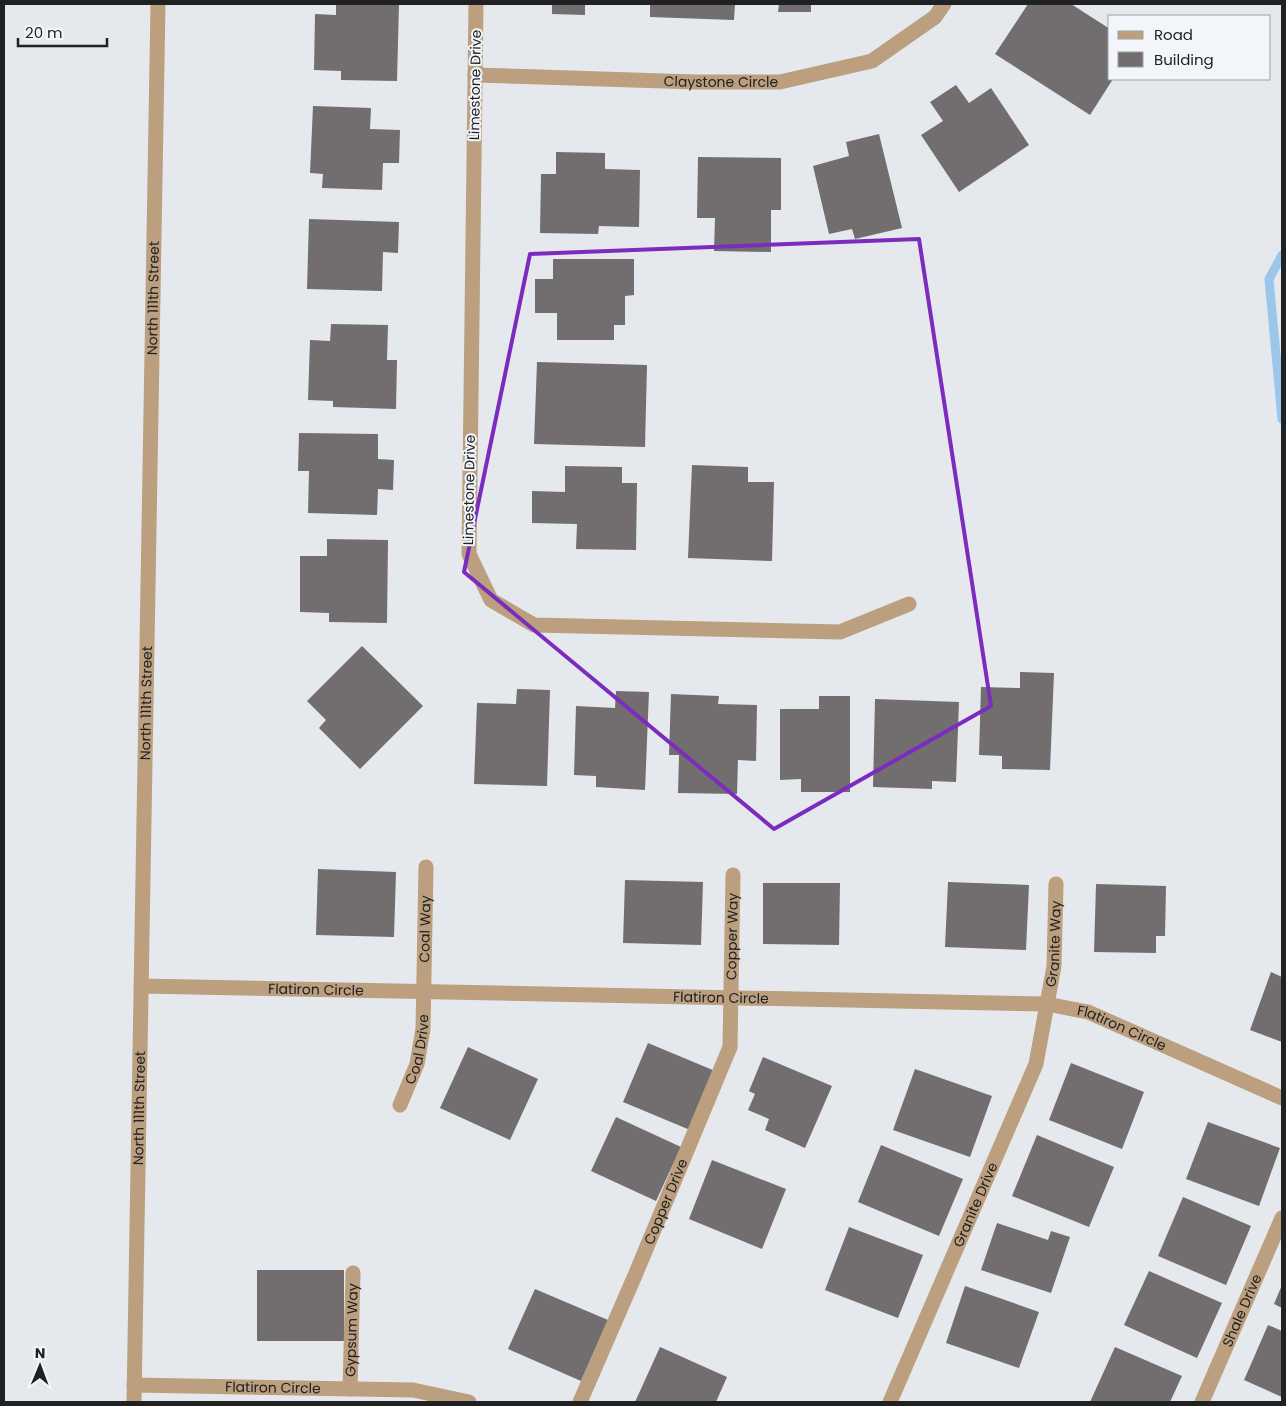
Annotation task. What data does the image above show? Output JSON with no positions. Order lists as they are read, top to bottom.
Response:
{
  "streets": {
    "street": [
      "Claystone Circle",
      "Limestone Drive",
      "North 111th Street",
      "Coal Way",
      "Copper Way",
      "Granite Way",
      "Flatiron Circle",
      "Coal Drive",
      "Copper Drive",
      "Granite Drive",
      "Shale Drive",
      "Gypsum Way"
    ]
  },
  "crossings": [
    ["Claystone Circle", "Limestone Drive"],
    ["North 111th Street", "Flatiron Circle"],
    ["Coal Way", "Flatiron Circle"],
    ["Coal Way", "Coal Drive"],
    ["Copper Way", "Flatiron Circle"],
    ["Copper Way", "Copper Drive"],
    ["Granite Way", "Flatiron Circle"],
    ["Granite Way", "Granite Drive"],
    ["Flatiron Circle", "Coal Drive"],
    ["Flatiron Circle", "Copper Drive"],
    ["Flatiron Circle", "Granite Drive"],
    ["Flatiron Circle", "Gypsum Way"]
  ],
  "legend": ["Road", "Building"],
  "scale_bar": "20 m",
  "north": "top"
}
